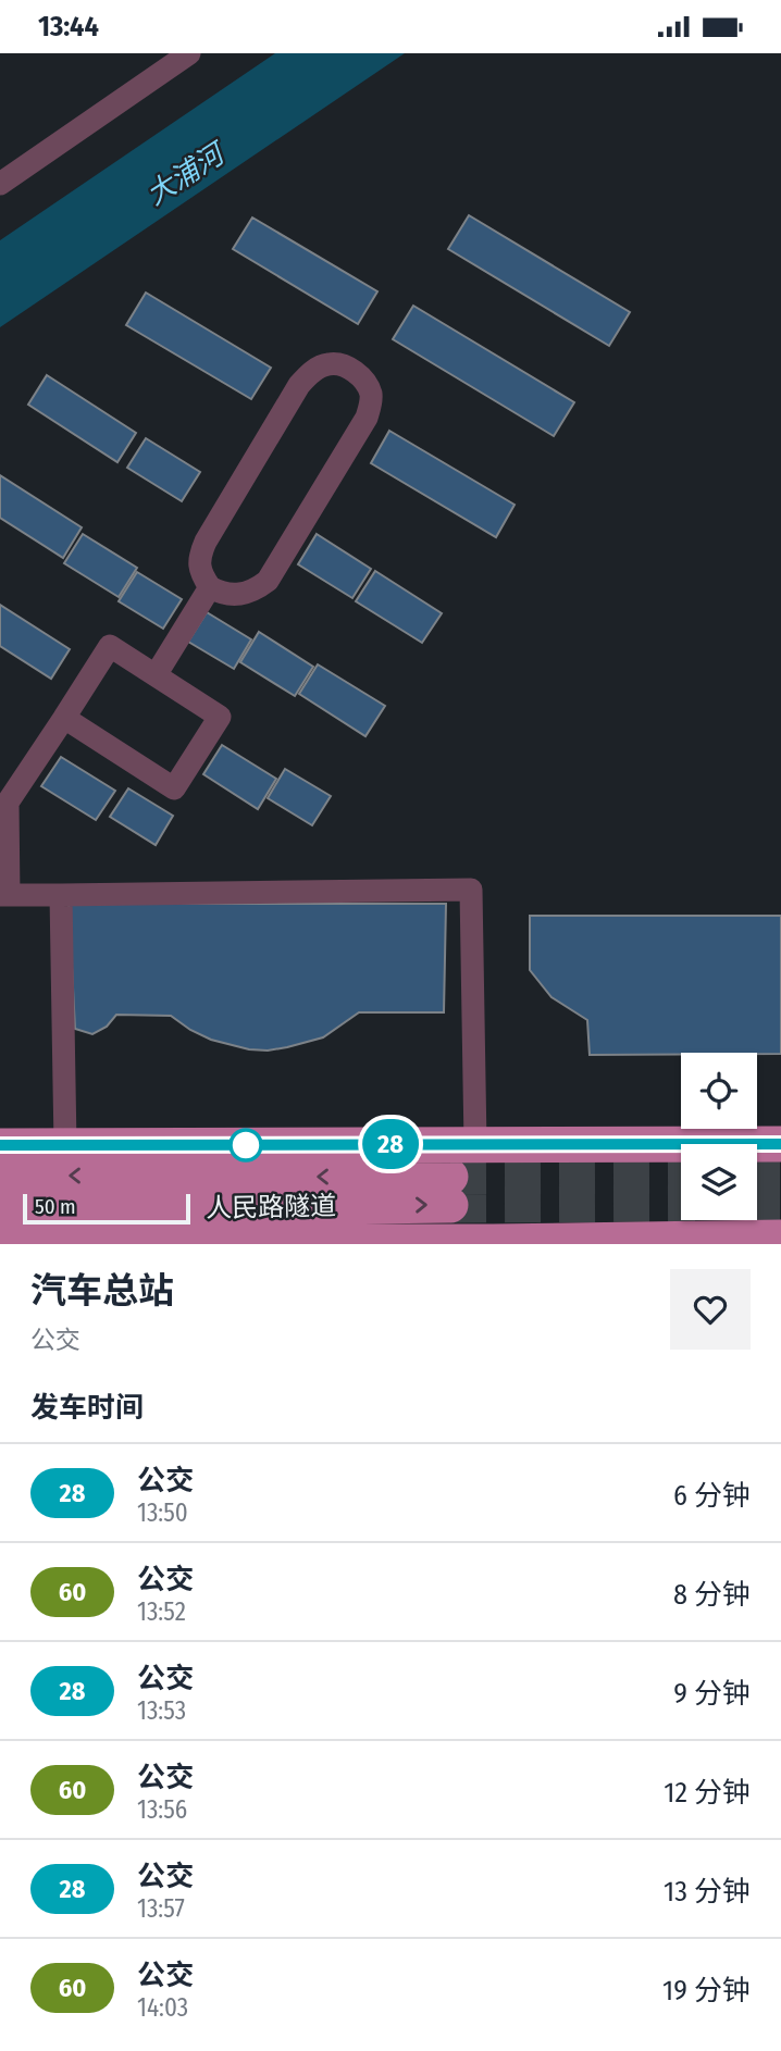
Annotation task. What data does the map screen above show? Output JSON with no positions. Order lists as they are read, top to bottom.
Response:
{
  "streets": {
    "main road": ["人民路隧道"]
  },
  "water": ["大浦河"],
  "lines": ["bus line 28"],
  "scale_bar": "50 m",
  "page": {
    "status": "13:44",
    "on_map": "28",
    "scale": "50 m",
    "heading": [
      ["汽车总站", "公交"],
      "发车时间"
    ],
    "list": [
      {
        "mark": "28",
        "name": "公交",
        "note": "13:50",
        "value": "6 分钟"
      },
      {
        "mark": "60",
        "name": "公交",
        "note": "13:52",
        "value": "8 分钟"
      },
      {
        "mark": "28",
        "name": "公交",
        "note": "13:53",
        "value": "9 分钟"
      },
      {
        "mark": "60",
        "name": "公交",
        "note": "13:56",
        "value": "12 分钟"
      },
      {
        "mark": "28",
        "name": "公交",
        "note": "13:57",
        "value": "13 分钟"
      },
      {
        "mark": "60",
        "name": "公交",
        "note": "14:03",
        "value": "19 分钟"
      }
    ]
  }
}
